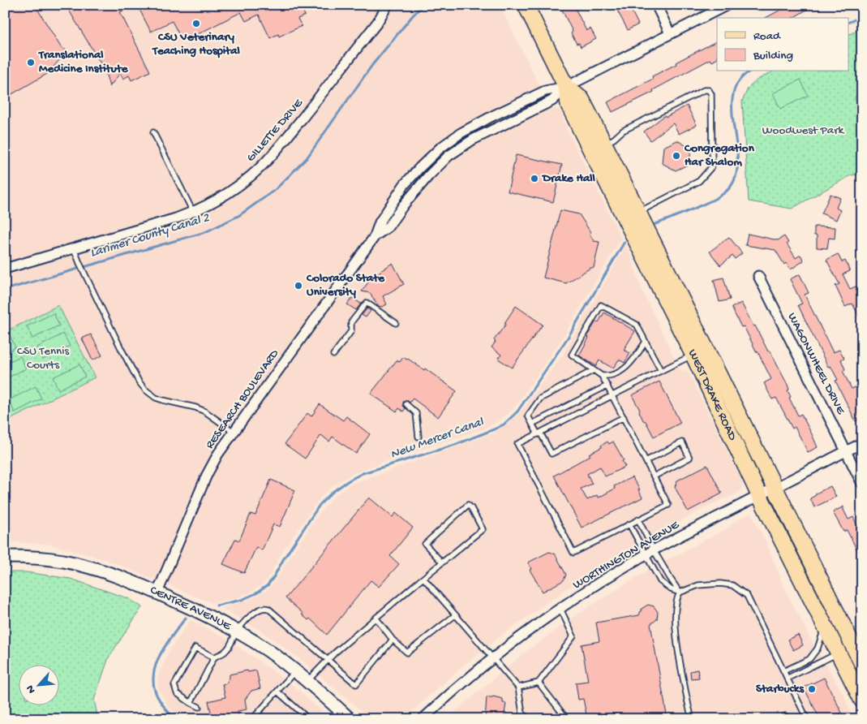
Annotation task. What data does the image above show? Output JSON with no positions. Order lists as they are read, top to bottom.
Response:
{
  "streets": {
    "main road": ["WEST DRAKE ROAD"],
    "street": [
      "GILLETTE DRIVE",
      "WAGONWHEEL DRIVE",
      "RESEARCH BOULEVARD",
      "WORTHINGTON AVENUE",
      "CENTRE AVENUE"
    ]
  },
  "crossings": [
    ["WAGONWHEEL DRIVE", "WORTHINGTON AVENUE"],
    ["WEST DRAKE ROAD", "RESEARCH BOULEVARD"],
    ["WEST DRAKE ROAD", "WORTHINGTON AVENUE"],
    ["RESEARCH BOULEVARD", "CENTRE AVENUE"]
  ],
  "water": ["Larimer County Canal 2", "New Mercer Canal"],
  "parks": ["Woodwest Park", "CSU Tennis Courts"],
  "places": [
    "CSU Veterinary Teaching Hospital",
    "Translational Medicine Institute",
    "Congregation Har Shalom",
    "Drake Hall",
    "Colorado State University",
    "Starbucks"
  ],
  "legend": ["Road", "Building"],
  "north": "bottom left"
}
